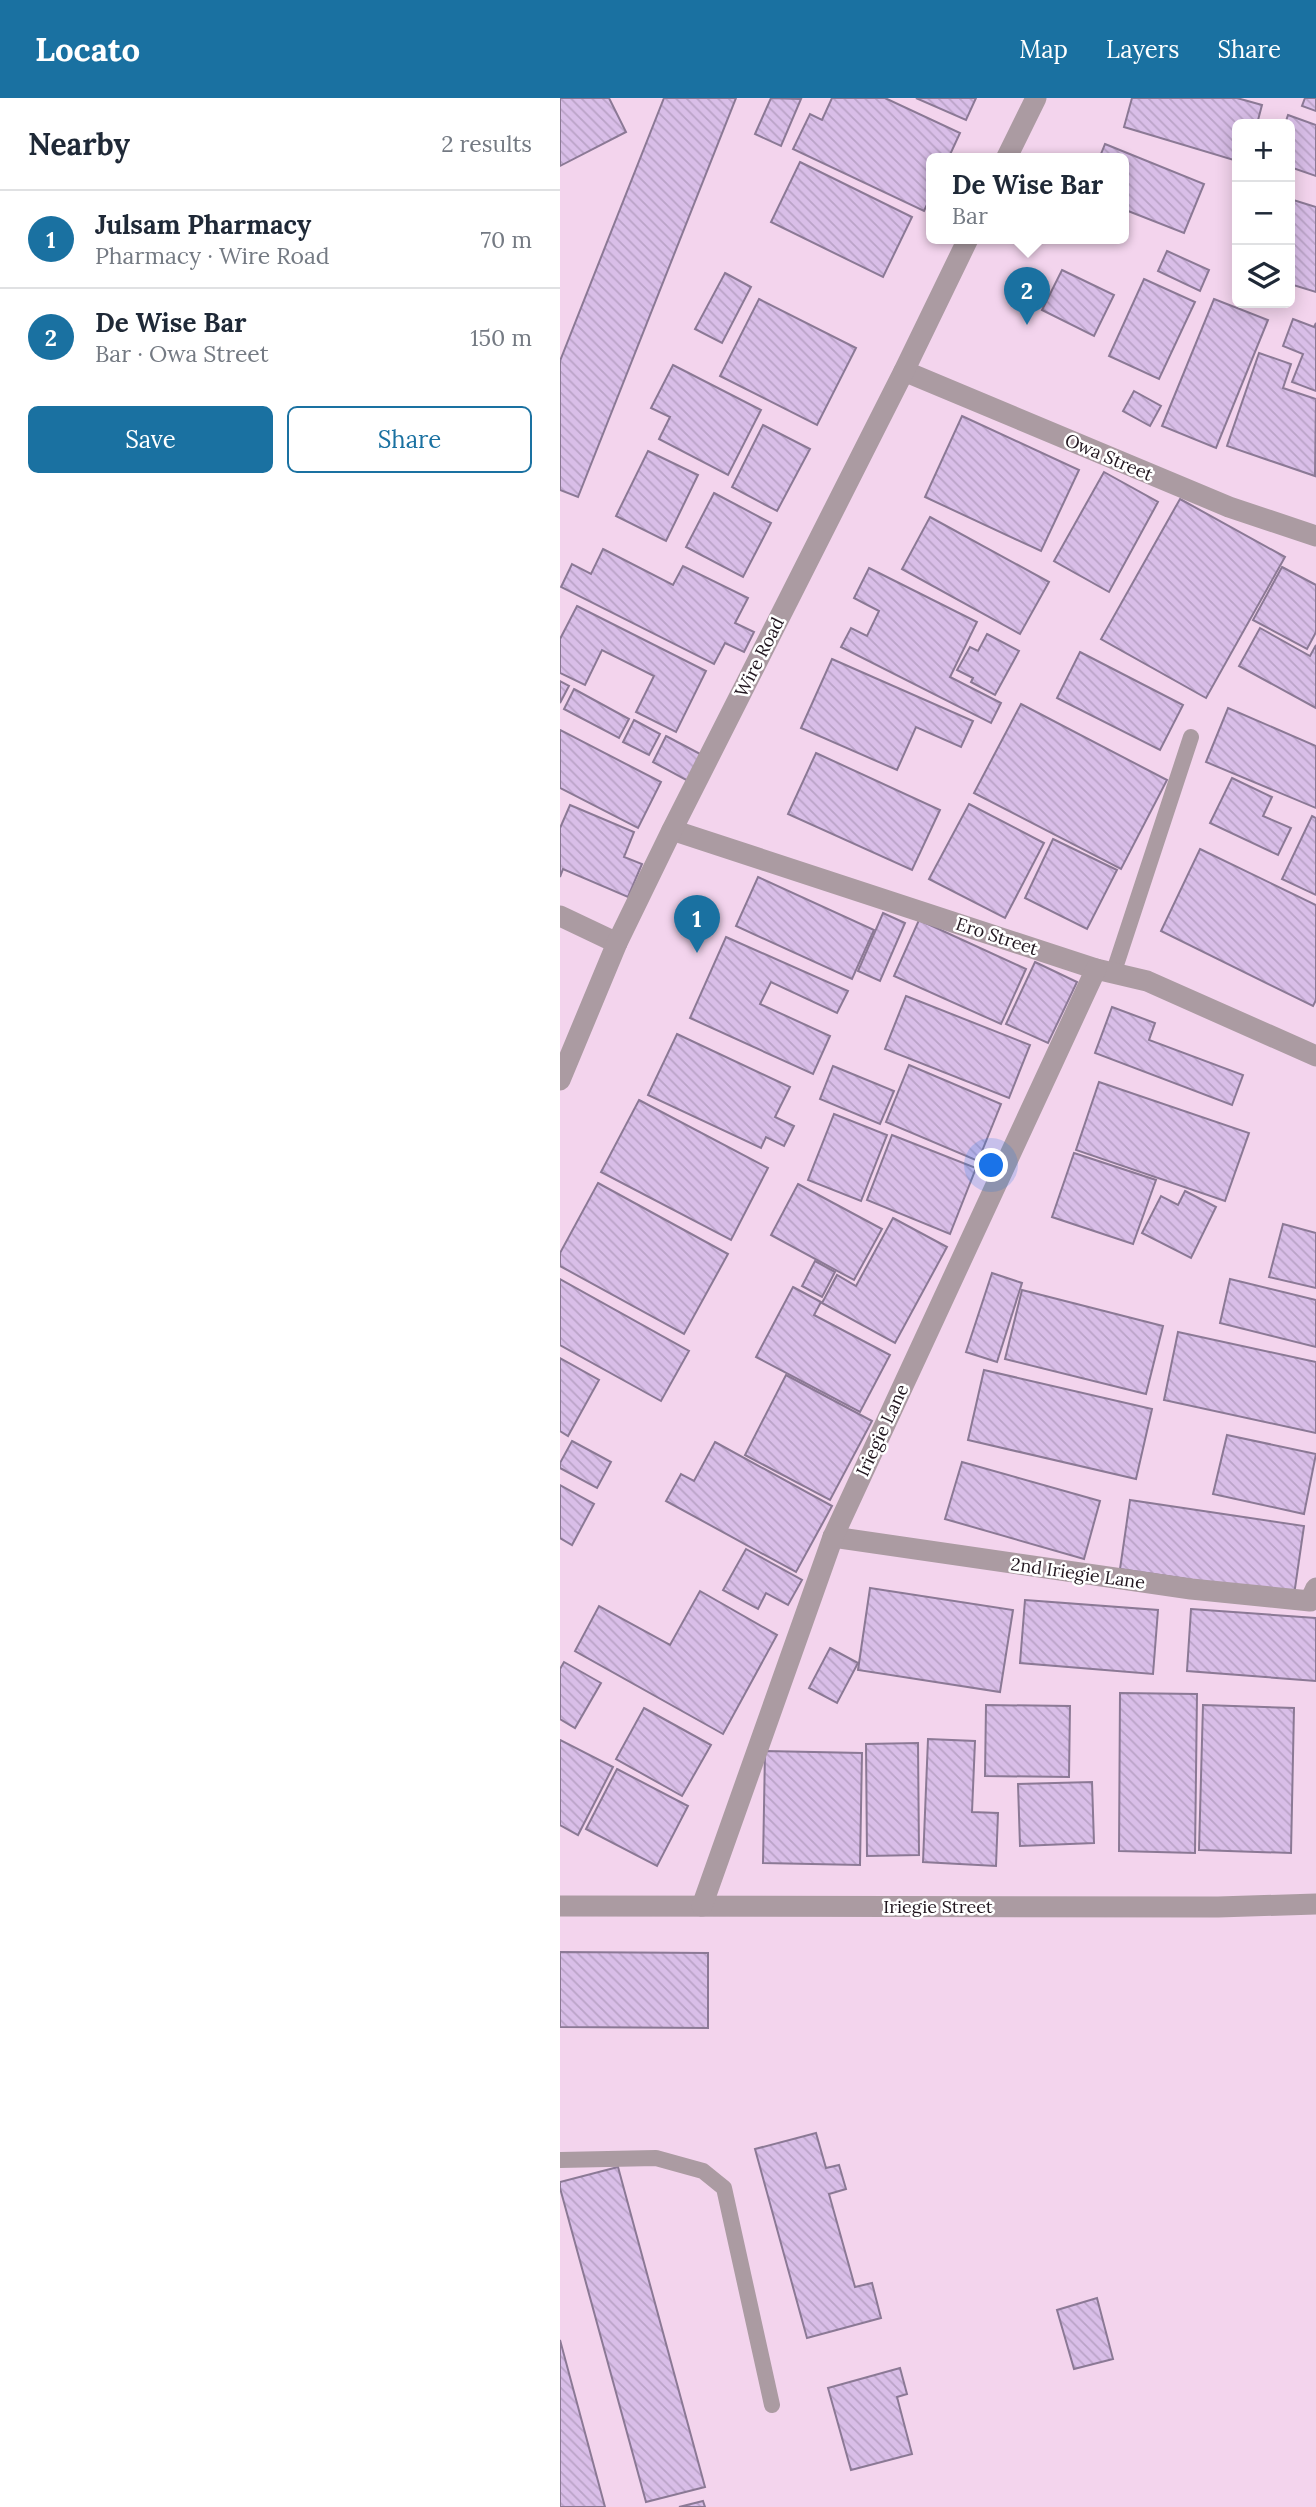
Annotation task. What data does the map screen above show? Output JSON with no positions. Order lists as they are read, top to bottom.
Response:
{
  "streets": {
    "street": [
      "Owa Street",
      "Wire Road",
      "Ero Street",
      "Iriegie Lane",
      "2nd Iriegie Lane",
      "Iriegie Street"
    ]
  },
  "crossings": [
    ["Owa Street", "Wire Road"],
    ["Wire Road", "Ero Street"],
    ["Ero Street", "Iriegie Lane"],
    ["Iriegie Lane", "2nd Iriegie Lane"],
    ["Iriegie Lane", "Iriegie Street"]
  ],
  "page": {
    "header": "Locato",
    "nav": ["Map", "Layers", "Share"],
    "heading": ["Nearby", "2 results"],
    "map_buttons": ["+", "−"],
    "popup": ["De Wise Bar", "Bar"],
    "list": [
      {
        "mark": "1",
        "name": "Julsam Pharmacy",
        "note": "Pharmacy · Wire Road",
        "value": "70 m"
      },
      {
        "mark": "2",
        "name": "De Wise Bar",
        "note": "Bar · Owa Street",
        "value": "150 m"
      }
    ],
    "pins": ["2", "1"],
    "buttons": ["Save", "Share"]
  }
}
